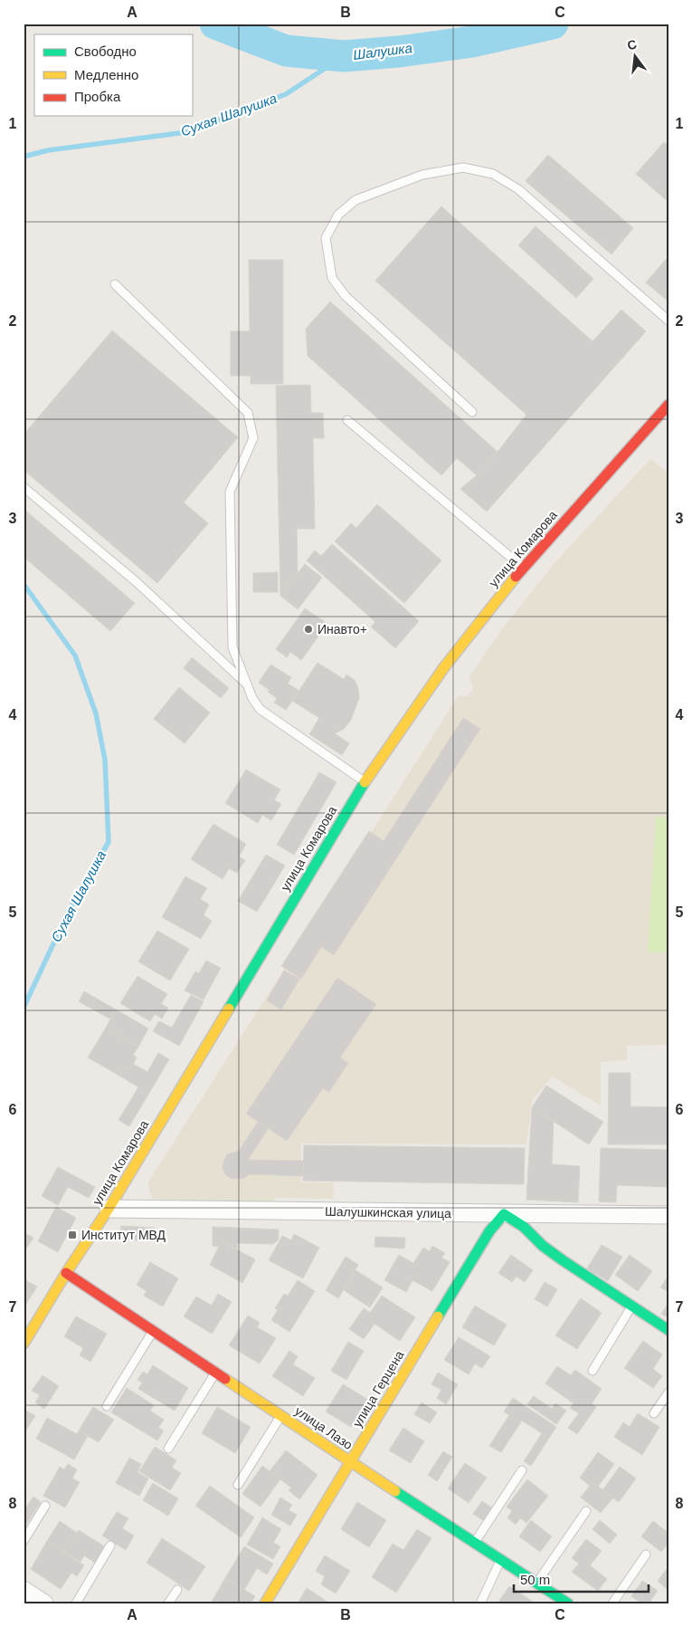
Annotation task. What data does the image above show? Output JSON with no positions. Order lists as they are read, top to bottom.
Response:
{
  "streets": {
    "street": [
      "улица Комарова",
      "Шалушкинская улица",
      "улица Герцена",
      "улица Лазо"
    ]
  },
  "crossings": [
    ["улица Комарова", "Шалушкинская улица"],
    ["улица Комарова", "улица Лазо"],
    ["Шалушкинская улица", "улица Герцена"],
    ["улица Герцена", "улица Лазо"]
  ],
  "water": ["Шалушка", "Сухая Шалушка"],
  "places": {
    "other": ["Инавто+"],
    "transit": ["Институт МВД"]
  },
  "legend": ["Свободно", "Медленно", "Пробка"],
  "scale_bar": "50 m",
  "north": "top",
  "grid": {
    "columns": ["A", "B", "C"],
    "rows": [
      "1",
      "2",
      "3",
      "4",
      "5",
      "6",
      "7",
      "8"
    ]
  }
}
